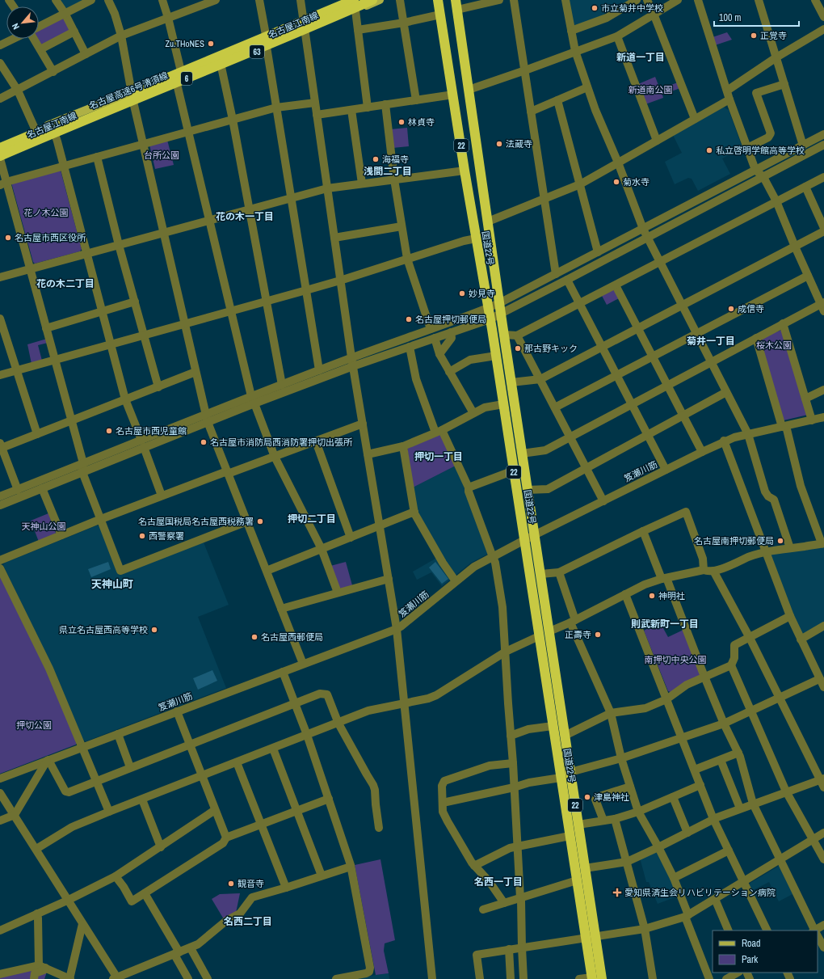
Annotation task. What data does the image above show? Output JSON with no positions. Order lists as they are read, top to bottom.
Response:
{
  "streets": {
    "highway": [
      "6",
      "名古屋高速6号清須線",
      "22",
      "国道22号"
    ],
    "main road": ["名古屋江南線", "63"],
    "street": ["笈瀬川筋"]
  },
  "crossings": [
    ["名古屋江南線", "名古屋高速6号清須線"],
    ["国道22号", "笈瀬川筋"]
  ],
  "districts": [
    "新道一丁目",
    "浅間二丁目",
    "花の木一丁目",
    "花の木二丁目",
    "菊井一丁目",
    "押切一丁目",
    "押切二丁目",
    "天神山町",
    "則武新町一丁目",
    "名西一丁目",
    "名西二丁目"
  ],
  "parks": [
    "新道南公園",
    "台所公園",
    "花ノ木公園",
    "桜木公園",
    "天神山公園",
    "南押切中央公園",
    "押切公園"
  ],
  "places": {
    "other": [
      "市立菊井中学校",
      "正覚寺",
      "Zu.THoNES",
      "林貞寺",
      "法蔵寺",
      "私立啓明学館高等学校",
      "海福寺",
      "菊水寺",
      "名古屋市西区役所",
      "妙見寺",
      "成信寺",
      "名古屋押切郵便局",
      "那古野キック",
      "名古屋市西児童館",
      "名古屋市消防局西消防署押切出張所",
      "名古屋国税局名古屋西税務署",
      "西警察署",
      "名古屋南押切郵便局",
      "神明社",
      "県立名古屋西高等学校",
      "正壽寺",
      "名古屋西郵便局",
      "津島神社",
      "観音寺"
    ],
    "health": ["愛知県済生会リハビリテーション病院"]
  },
  "legend": ["Road", "Park"],
  "scale_bar": "100 m",
  "north": "bottom left"
}
